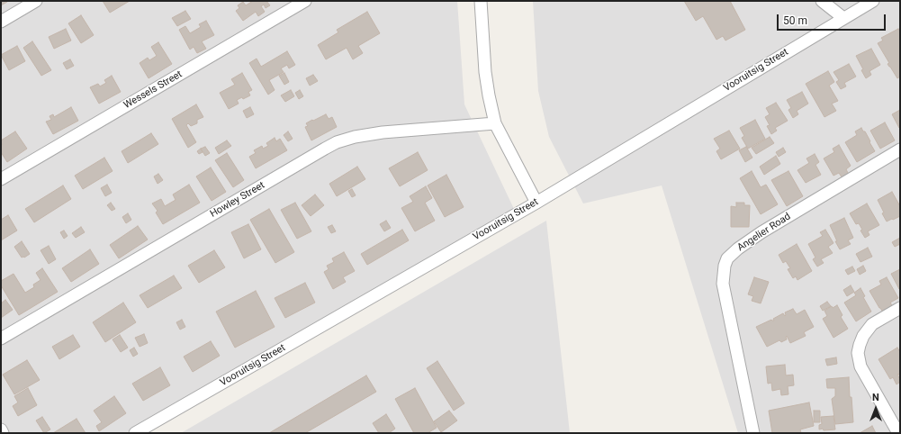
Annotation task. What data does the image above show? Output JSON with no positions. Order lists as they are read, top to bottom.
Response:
{
  "streets": {
    "street": [
      "Vooruitsig Street",
      "Wessels Street",
      "Howley Street",
      "Angelier Road"
    ]
  },
  "scale_bar": "50 m",
  "north": "top"
}
